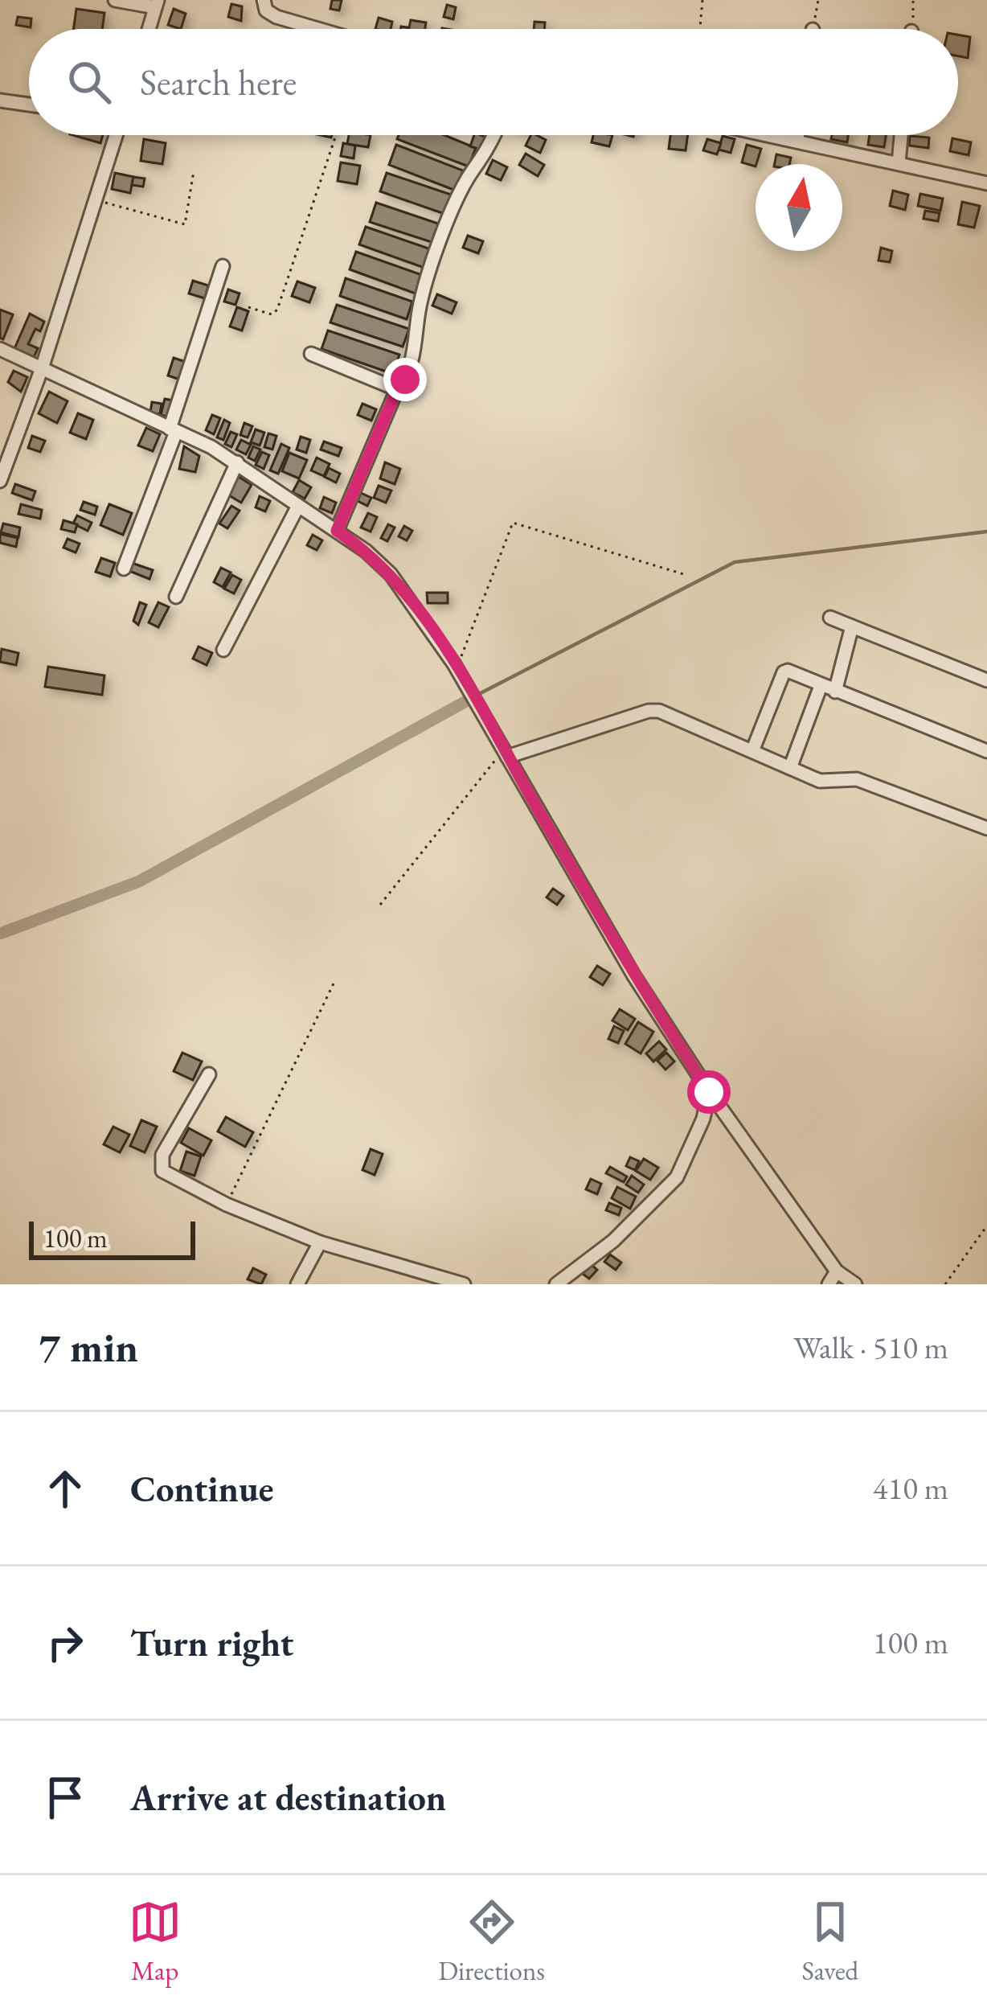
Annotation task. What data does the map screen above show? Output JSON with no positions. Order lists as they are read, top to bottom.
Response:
{
  "scale_bar": "100 m",
  "north": "top",
  "page": {
    "search": "Search here",
    "scale": "100 m",
    "heading": ["7 min", "Walk · 510 m"],
    "list": [
      ["Continue", "410 m"],
      ["Turn right", "100 m"],
      "Arrive at destination"
    ],
    "nav": ["Map", "Directions", "Saved"]
  }
}
